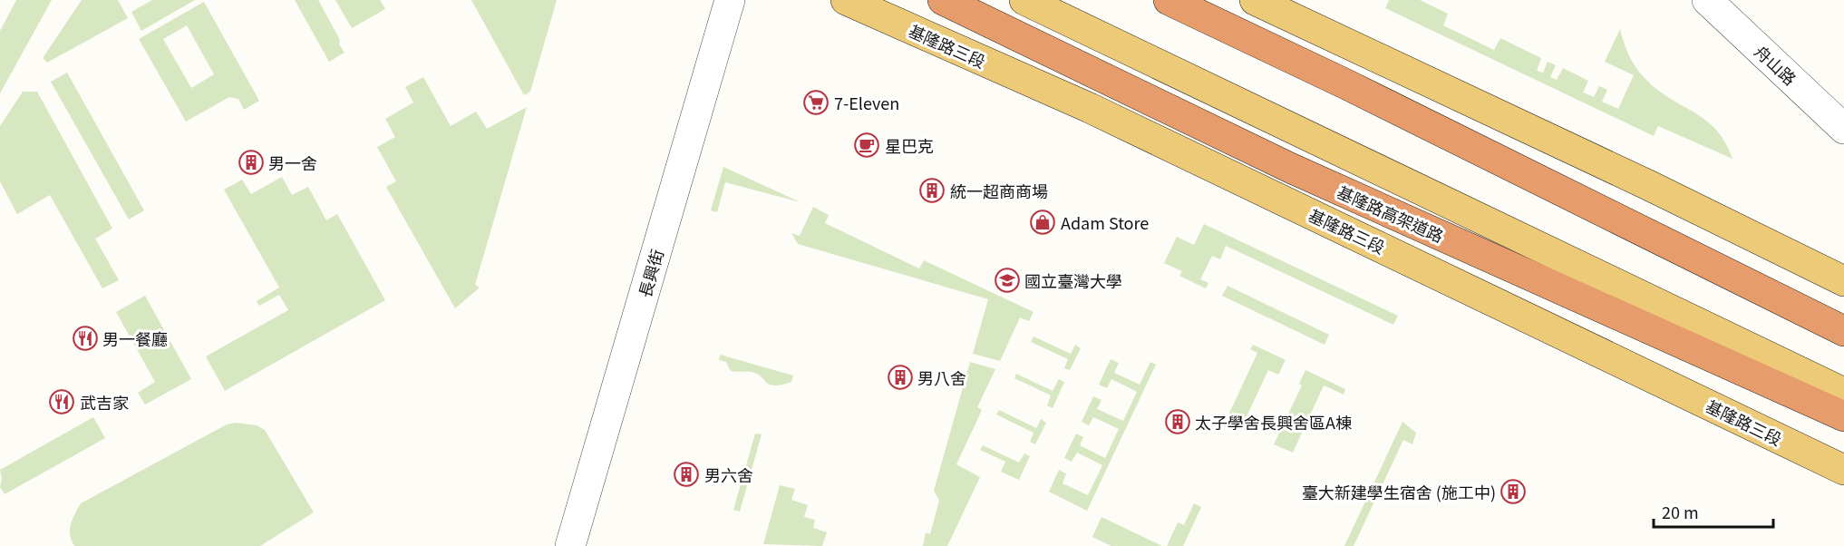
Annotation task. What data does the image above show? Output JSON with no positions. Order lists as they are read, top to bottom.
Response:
{
  "streets": {
    "highway": ["基隆路高架道路"],
    "main road": ["基隆路三段"],
    "street": ["舟山路", "長興街"]
  },
  "places": {
    "supermarket": ["7-Eleven"],
    "cafe": ["星巴克"],
    "building": [
      "男一舍",
      "統一超商商場",
      "男八舍",
      "太子學舍長興舍區A棟",
      "男六舍",
      "臺大新建學生宿舍 (施工中)"
    ],
    "shop": ["Adam Store"],
    "school or university": ["國立臺灣大學"],
    "restaurant": ["男一餐廳", "武吉家"]
  },
  "scale_bar": "20 m"
}
